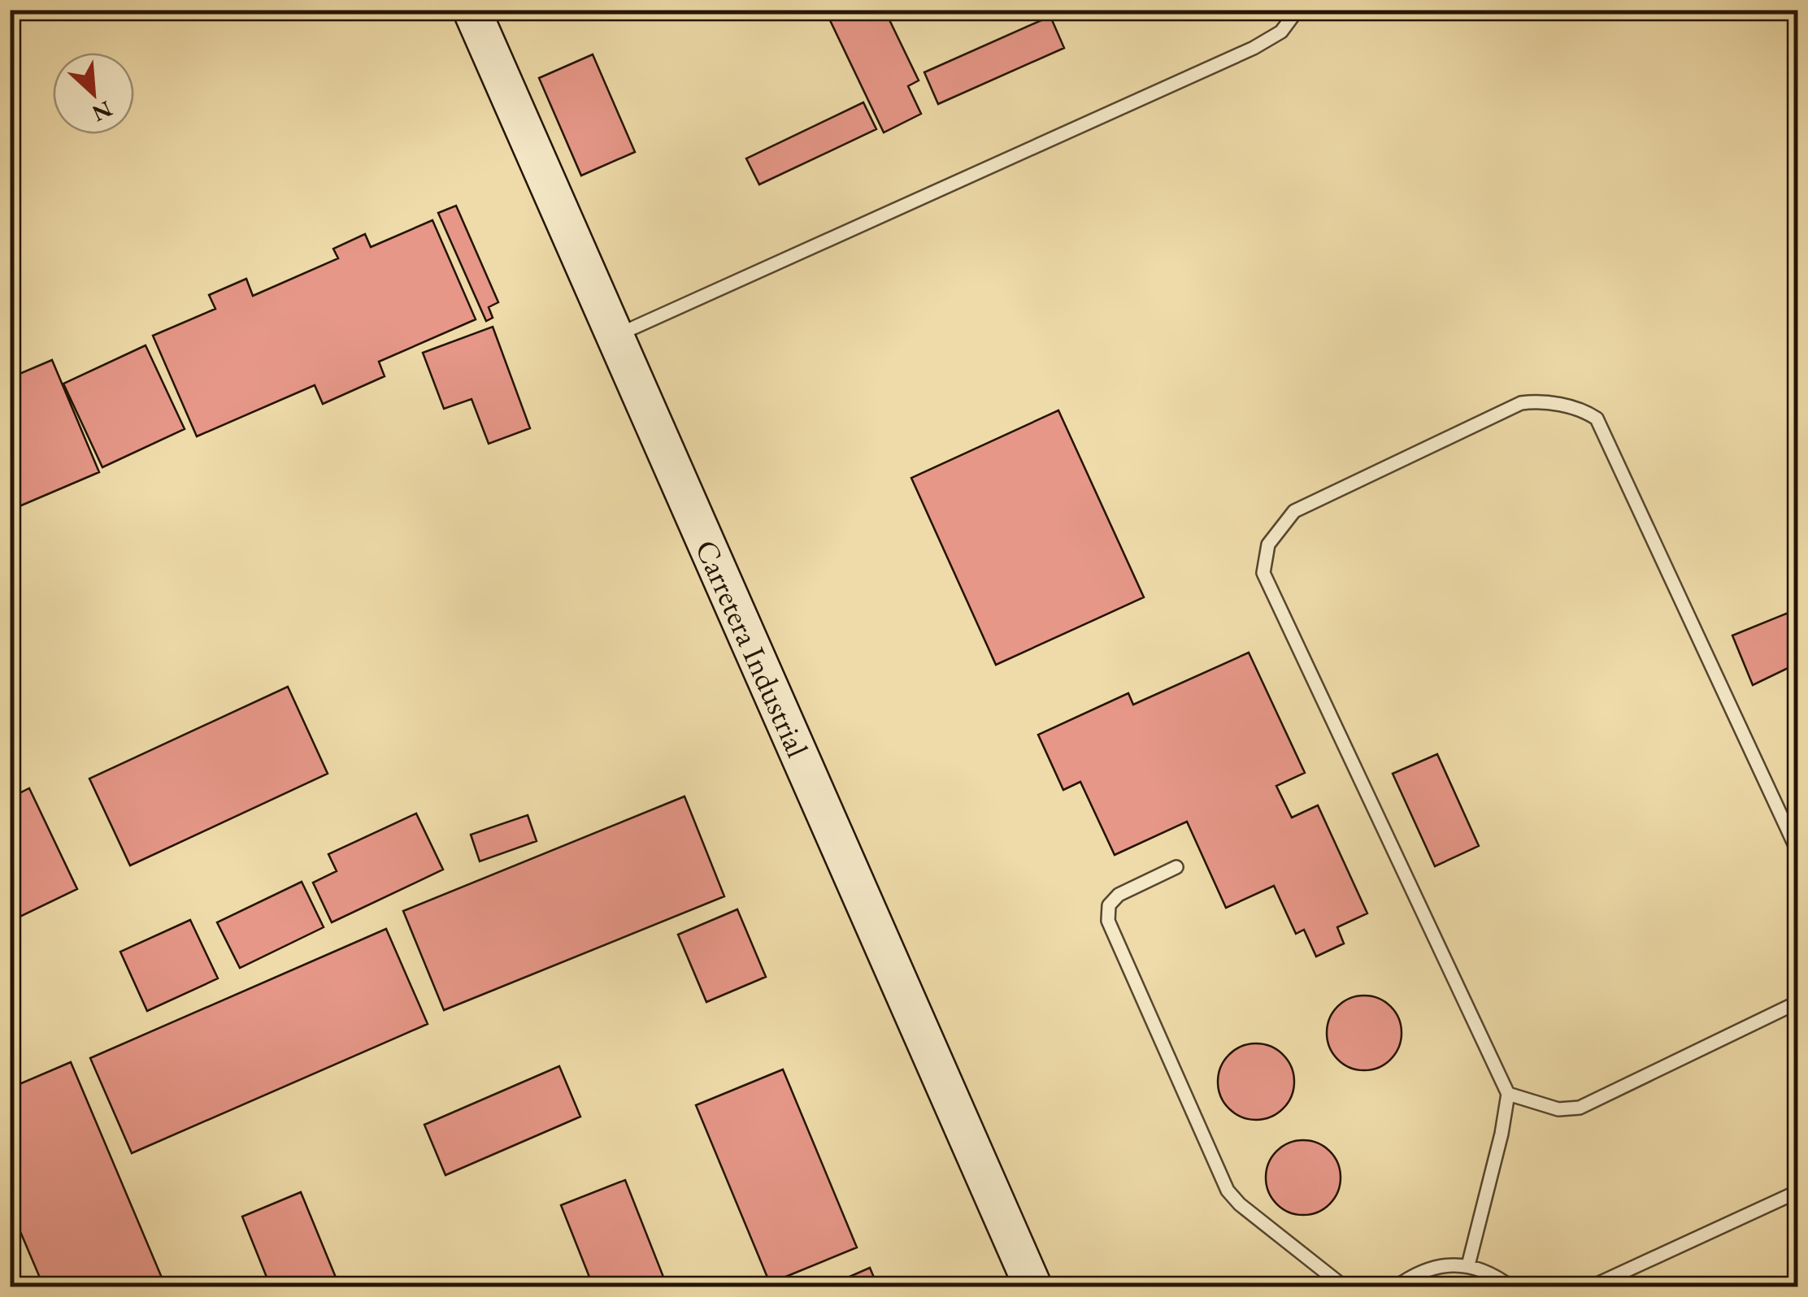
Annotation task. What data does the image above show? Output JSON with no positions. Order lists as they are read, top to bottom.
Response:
{
  "streets": {
    "main road": ["Carretera Industrial"]
  },
  "north": "bottom right"
}
